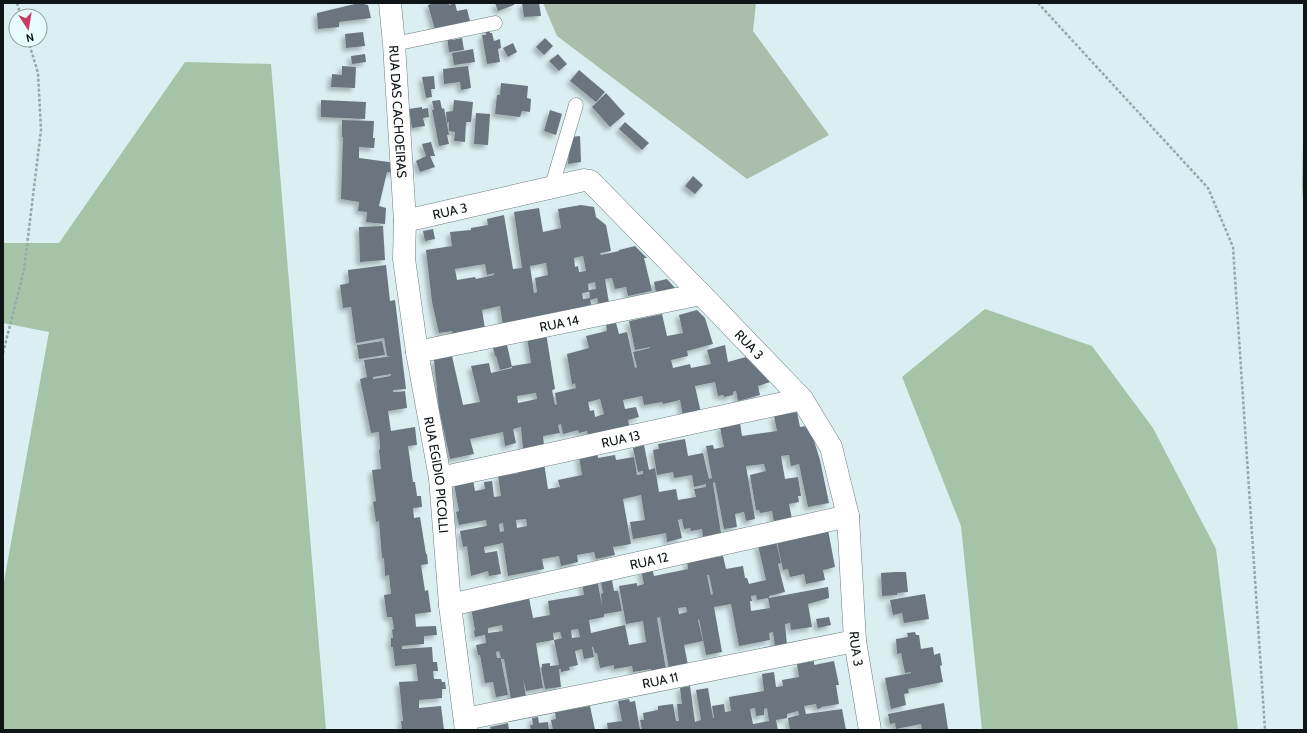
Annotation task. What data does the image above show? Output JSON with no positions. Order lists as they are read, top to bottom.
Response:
{
  "streets": {
    "street": [
      "RUA DAS CACHOEIRAS",
      "RUA 3",
      "RUA 14",
      "RUA 13",
      "RUA EGIDIO PICOLLI",
      "RUA 12",
      "RUA 11"
    ]
  },
  "crossings": [
    ["RUA DAS CACHOEIRAS", "RUA 3"],
    ["RUA DAS CACHOEIRAS", "RUA EGIDIO PICOLLI"],
    ["RUA 3", "RUA 14"],
    ["RUA 3", "RUA 13"],
    ["RUA 3", "RUA EGIDIO PICOLLI"],
    ["RUA 3", "RUA 12"],
    ["RUA 3", "RUA 11"],
    ["RUA 14", "RUA EGIDIO PICOLLI"],
    ["RUA 13", "RUA EGIDIO PICOLLI"],
    ["RUA EGIDIO PICOLLI", "RUA 12"],
    ["RUA EGIDIO PICOLLI", "RUA 11"]
  ],
  "north": "bottom"
}
